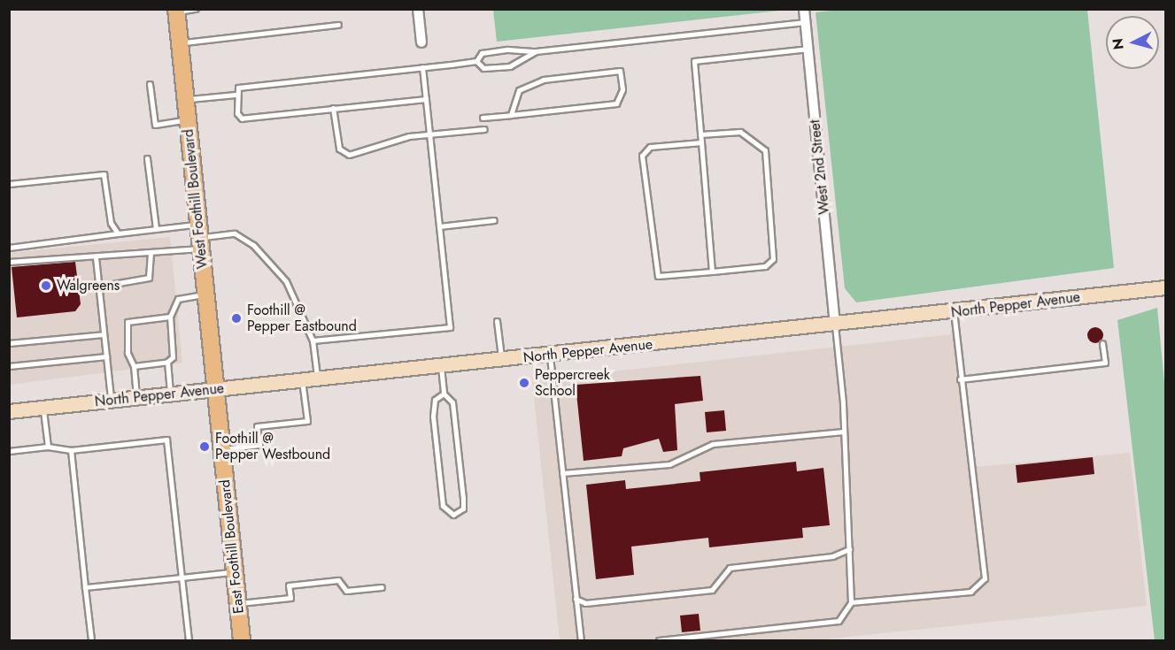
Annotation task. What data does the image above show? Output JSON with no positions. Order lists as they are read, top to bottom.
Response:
{
  "streets": {
    "main road": ["West Foothill Boulevard", "North Pepper Avenue", "East Foothill Boulevard"],
    "street": ["West 2nd Street"]
  },
  "crossings": [
    ["West 2nd Street", "North Pepper Avenue"],
    ["West Foothill Boulevard", "North Pepper Avenue"],
    ["West Foothill Boulevard", "East Foothill Boulevard"],
    ["North Pepper Avenue", "East Foothill Boulevard"]
  ],
  "places": [
    "Walgreens",
    "Foothill @ Pepper Eastbound",
    "Peppercreek School",
    "Foothill @ Pepper Westbound"
  ],
  "north": "left"
}
